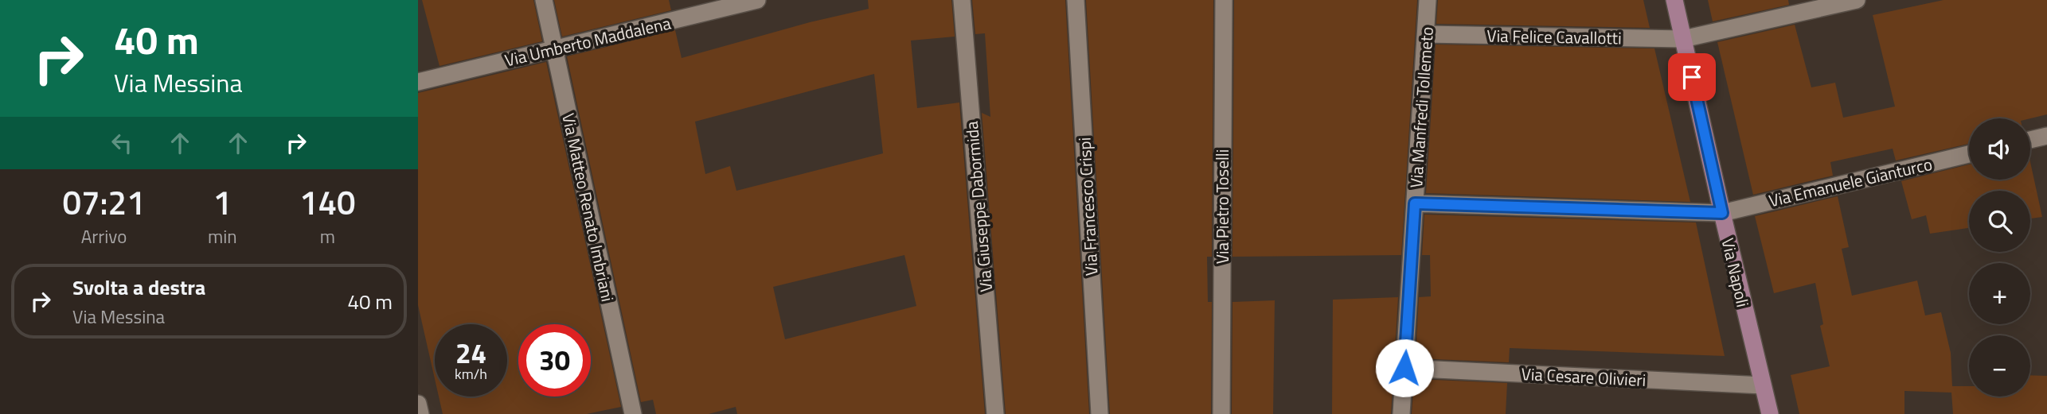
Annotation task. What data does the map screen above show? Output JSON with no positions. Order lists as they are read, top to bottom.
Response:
{
  "streets": {
    "main road": ["Via Napoli"],
    "street": [
      "Via Felice Cavallotti",
      "Via Umberto Maddalena",
      "Via Manfredi Tollemeto",
      "Via Emanuele Gianturco",
      "Via Giuseppe Dabormida",
      "Via Francesco Crispi",
      "Via Pietro Toselli",
      "Via Matteo Renato Imbriani",
      "Via Cesare Olivieri"
    ]
  },
  "crossings": [
    ["Via Felice Cavallotti", "Via Manfredi Tollemeto"],
    ["Via Felice Cavallotti", "Via Napoli"],
    ["Via Umberto Maddalena", "Via Matteo Renato Imbriani"],
    ["Via Manfredi Tollemeto", "Via Emanuele Gianturco"],
    ["Via Manfredi Tollemeto", "Via Cesare Olivieri"],
    ["Via Emanuele Gianturco", "Via Napoli"],
    ["Via Napoli", "Via Cesare Olivieri"]
  ],
  "page": {
    "turn": ["40 m", "Via Messina"],
    "map_buttons": ["+", "−"],
    "eta": [
      "07:21",
      "Arrivo",
      "1",
      "min",
      "140",
      "m"
    ],
    "list": [
      {
        "name": "Svolta a destra",
        "note": "Via Messina",
        "value": "40 m"
      }
    ],
    "speed": "24 km/h",
    "limit": "30"
  }
}
